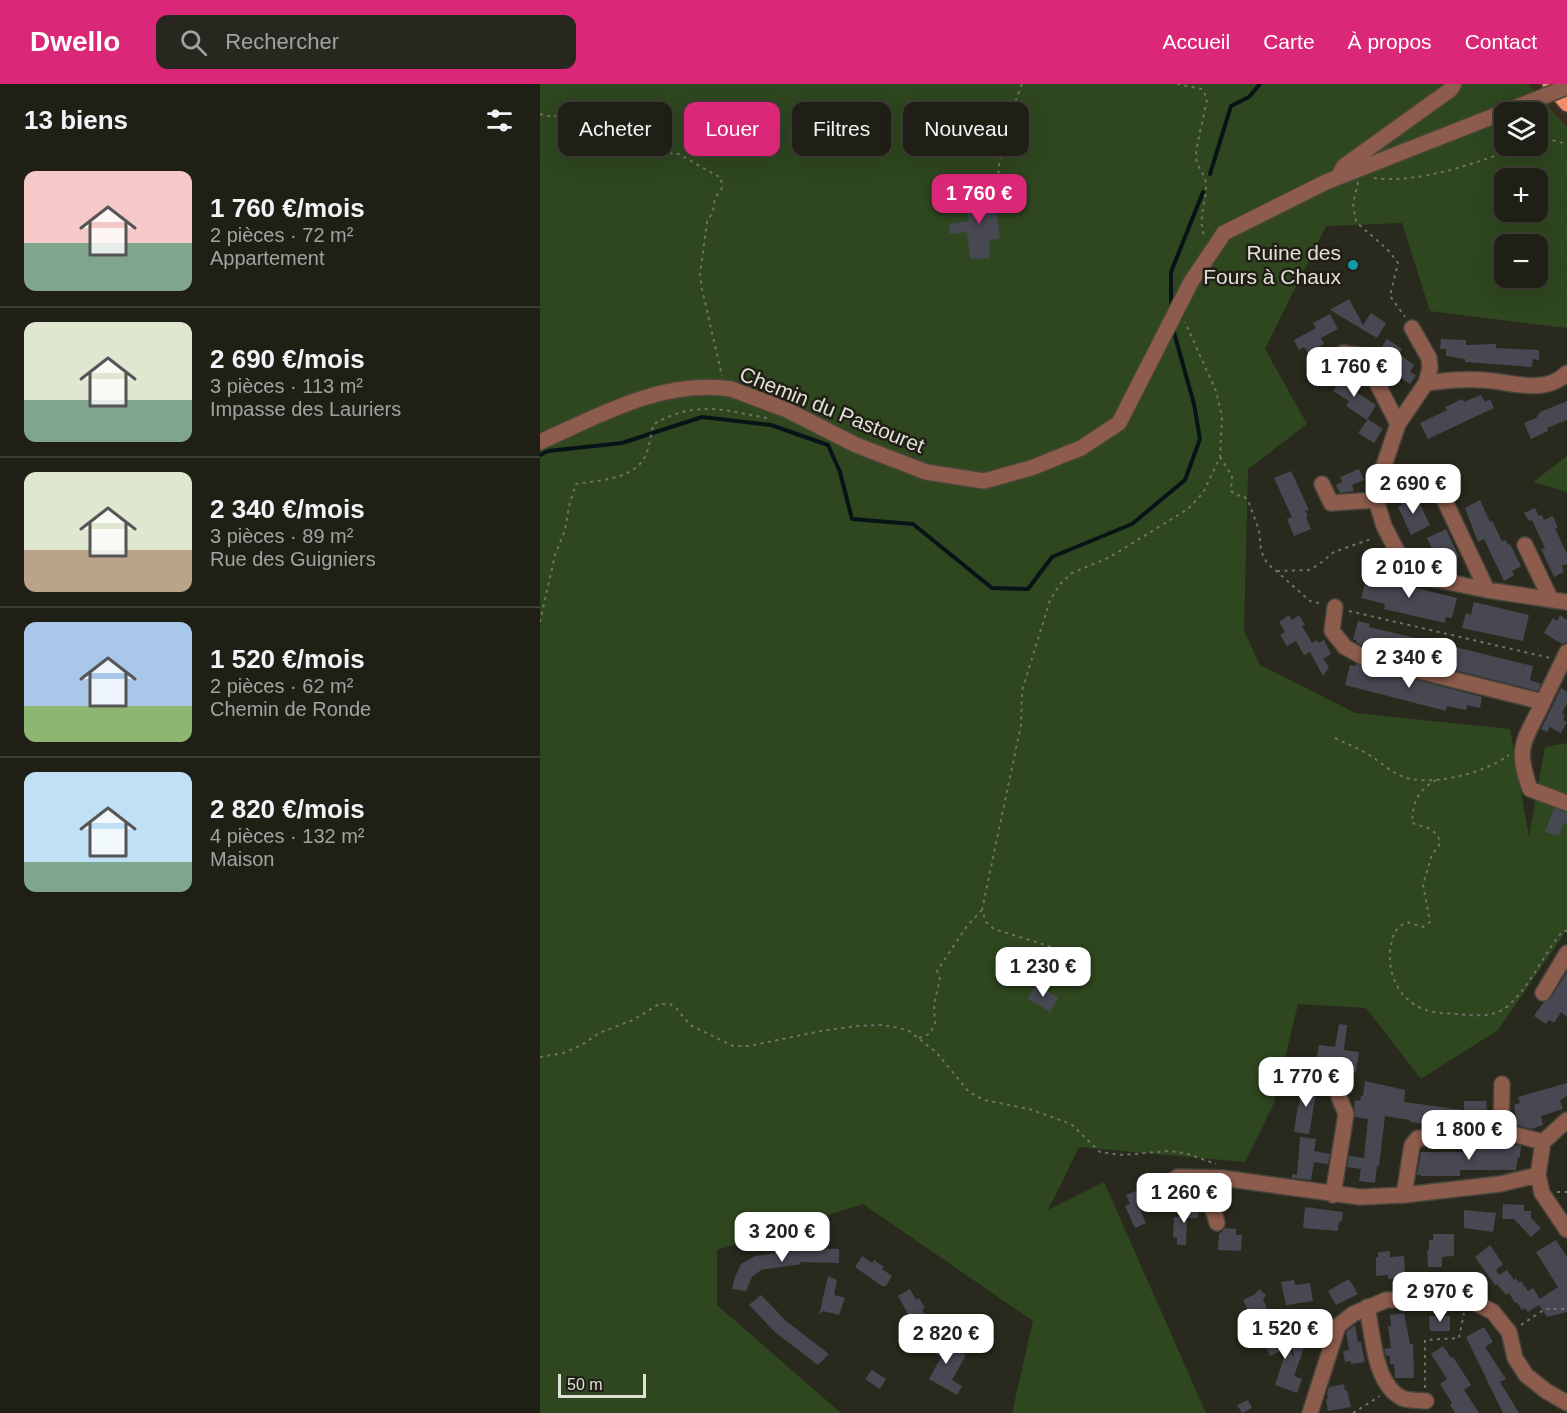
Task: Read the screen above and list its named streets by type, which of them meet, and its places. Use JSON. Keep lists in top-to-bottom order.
{
  "streets": {
    "street": ["Chemin du Pastouret"]
  },
  "places": ["Ruine des Fours à Chaux"],
  "scale_bar": "50 m",
  "page": {
    "header": "Dwello",
    "search": "Rechercher",
    "nav": [
      "Accueil",
      "Carte",
      "À propos",
      "Contact"
    ],
    "heading": "13 biens",
    "map_buttons": ["+", "−"],
    "chip": [
      "Acheter",
      "Louer",
      "Filtres",
      "Nouveau"
    ],
    "list": [
      {
        "name": "1 760 €/mois",
        "note": "2 pièces · 72 m² · Appartement"
      },
      {
        "name": "2 690 €/mois",
        "note": "3 pièces · 113 m² · Impasse des Lauriers"
      },
      {
        "name": "2 340 €/mois",
        "note": "3 pièces · 89 m² · Rue des Guigniers"
      },
      {
        "name": "1 520 €/mois",
        "note": "2 pièces · 62 m² · Chemin de Ronde"
      },
      {
        "name": "2 820 €/mois",
        "note": "4 pièces · 132 m² · Maison"
      }
    ],
    "price": [
      "1 760 €",
      "1 760 €",
      "2 690 €",
      "2 010 €",
      "2 340 €",
      "1 230 €",
      "1 770 €",
      "1 800 €",
      "1 260 €",
      "3 200 €",
      "2 970 €",
      "1 520 €",
      "2 820 €"
    ],
    "scale": "50 m"
  }
}
